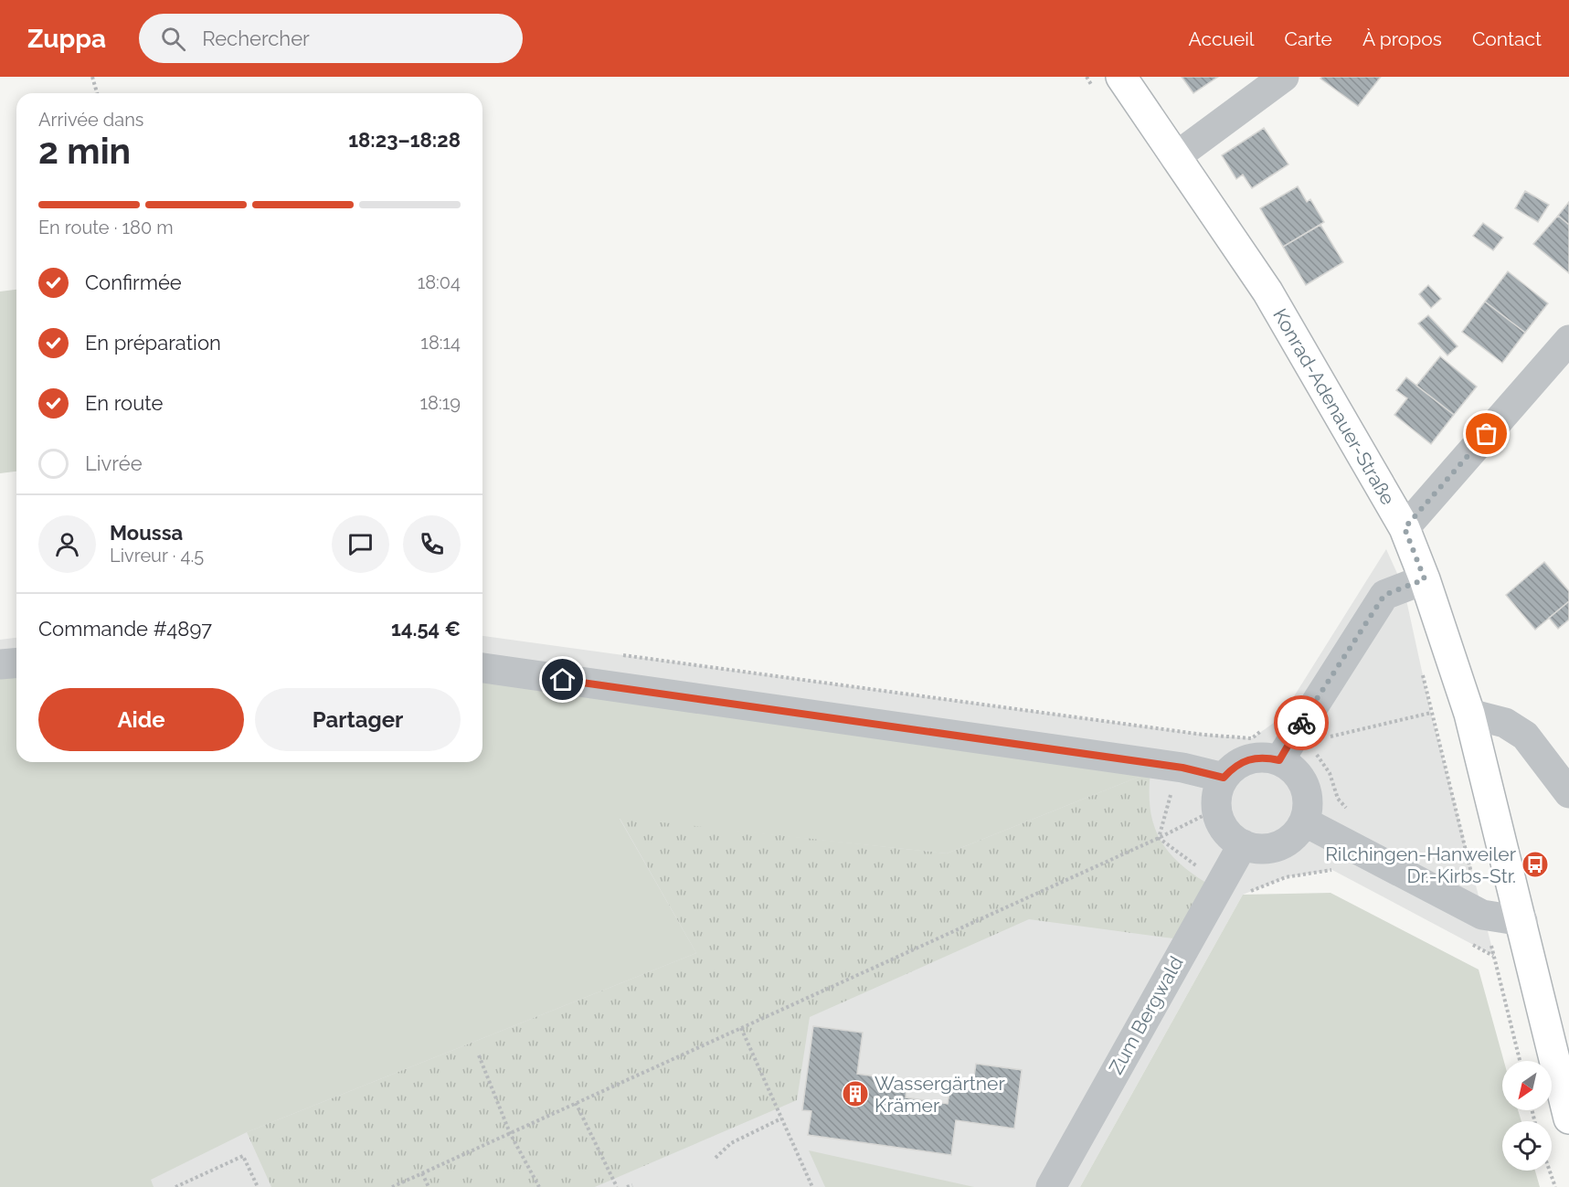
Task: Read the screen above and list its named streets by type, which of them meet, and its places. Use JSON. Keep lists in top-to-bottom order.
{
  "streets": {
    "main road": ["Konrad-Adenauer-Straße"],
    "street": ["Zum Bergwald"]
  },
  "places": {
    "bus stop": ["Rilchingen-Hanweiler Dr.-Kirbs-Str."],
    "building": ["Wassergärtner Krämer"]
  },
  "north": "bottom left",
  "page": {
    "header": "Zuppa",
    "search": "Rechercher",
    "nav": [
      "Accueil",
      "Carte",
      "À propos",
      "Contact"
    ],
    "heading": ["2 min", "Arrivée dans", "18:23–18:28"],
    "panel": [
      "Moussa",
      "Livreur · 4.5",
      "Commande #4897",
      "14.54 €"
    ],
    "bar": "En route · 180 m",
    "list": [
      ["Confirmée", "18:04"],
      ["En préparation", "18:14"],
      ["En route", "18:19"],
      "Livrée"
    ],
    "buttons": ["Aide", "Partager"]
  }
}
